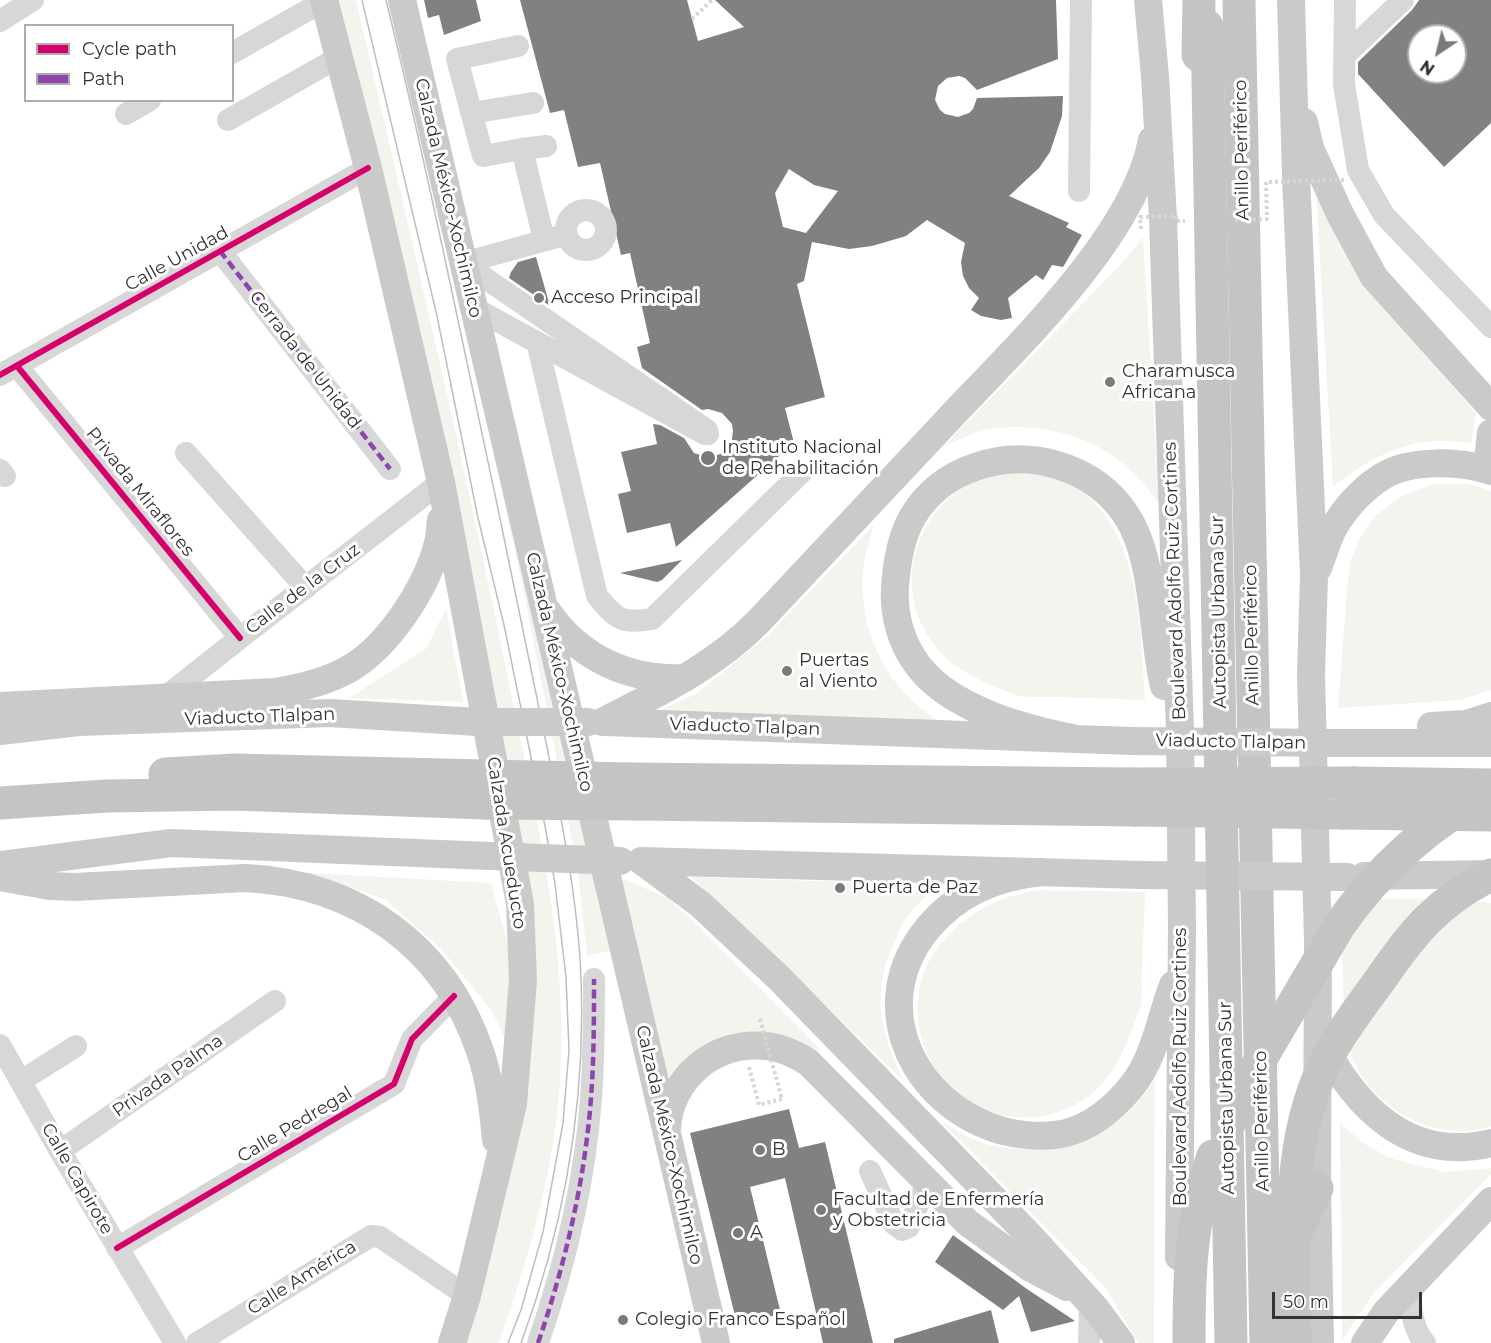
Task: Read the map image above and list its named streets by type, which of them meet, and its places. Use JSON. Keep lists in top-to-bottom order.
{
  "streets": {
    "highway": ["Anillo Periférico", "Autopista Urbana Sur"],
    "main road": [
      "Calzada México-Xochimilco",
      "Boulevard Adolfo Ruiz Cortines",
      "Viaducto Tlalpan",
      "Calzada Acueducto"
    ],
    "street": [
      "Calle Unidad",
      "Cerrada de Unidad",
      "Privada Miraflores",
      "Calle de la Cruz",
      "Privada Palma",
      "Calle Pedregal",
      "Calle Capirote",
      "Calle América"
    ]
  },
  "crossings": [
    ["Anillo Periférico", "Autopista Urbana Sur"],
    ["Calle Unidad", "Cerrada de Unidad"],
    ["Calle Unidad", "Privada Miraflores"],
    ["Privada Miraflores", "Calle de la Cruz"],
    ["Calle de la Cruz", "Calzada Acueducto"],
    ["Calzada Acueducto", "Calle América"],
    ["Privada Palma", "Calle Capirote"],
    ["Calle Pedregal", "Calle Capirote"]
  ],
  "places": [
    "Acceso Principal",
    "Charamusca Africana",
    "Instituto Nacional de Rehabilitación",
    "Puertas al Viento",
    "Puerta de Paz",
    "B",
    "Facultad de Enfermería y Obstetricia",
    "A",
    "Colegio Franco Español"
  ],
  "legend": ["Cycle path", "Path"],
  "scale_bar": "50 m",
  "north": "bottom left"
}
